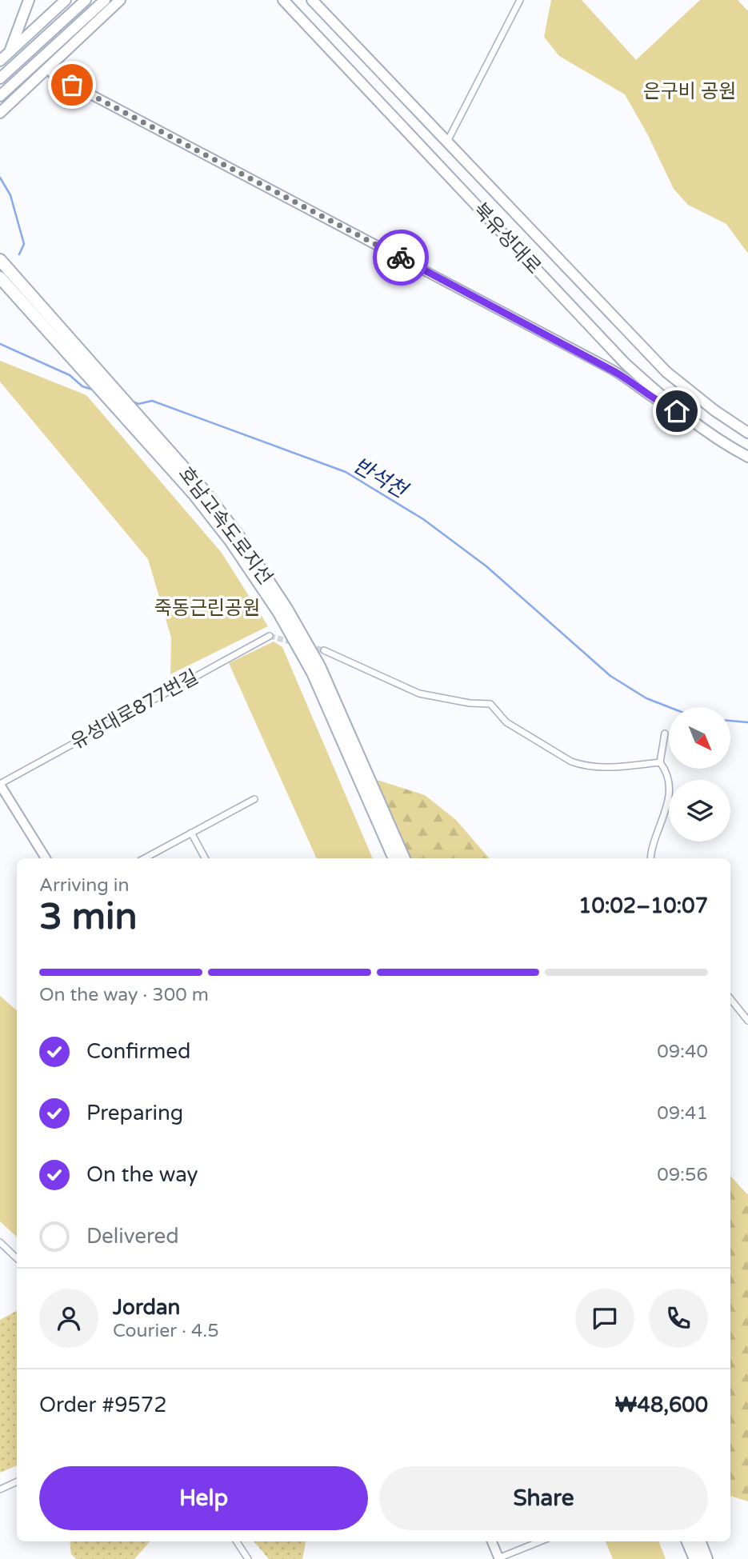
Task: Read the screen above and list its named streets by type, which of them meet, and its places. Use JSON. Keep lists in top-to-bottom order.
{
  "streets": {
    "highway": ["호남고속도로지선"],
    "main road": ["북유성대로"],
    "street": ["유성대로877번길"]
  },
  "water": ["반석천"],
  "parks": ["은구비 공원", "죽동근린공원"],
  "north": "bottom right",
  "page": {
    "heading": ["3 min", "Arriving in", "10:02–10:07"],
    "panel": [
      "Jordan",
      "Courier · 4.5",
      "Order #9572",
      "₩48,600"
    ],
    "bar": "On the way · 300 m",
    "list": [
      ["Confirmed", "09:40"],
      ["Preparing", "09:41"],
      ["On the way", "09:56"],
      "Delivered"
    ],
    "buttons": ["Help", "Share"]
  }
}
